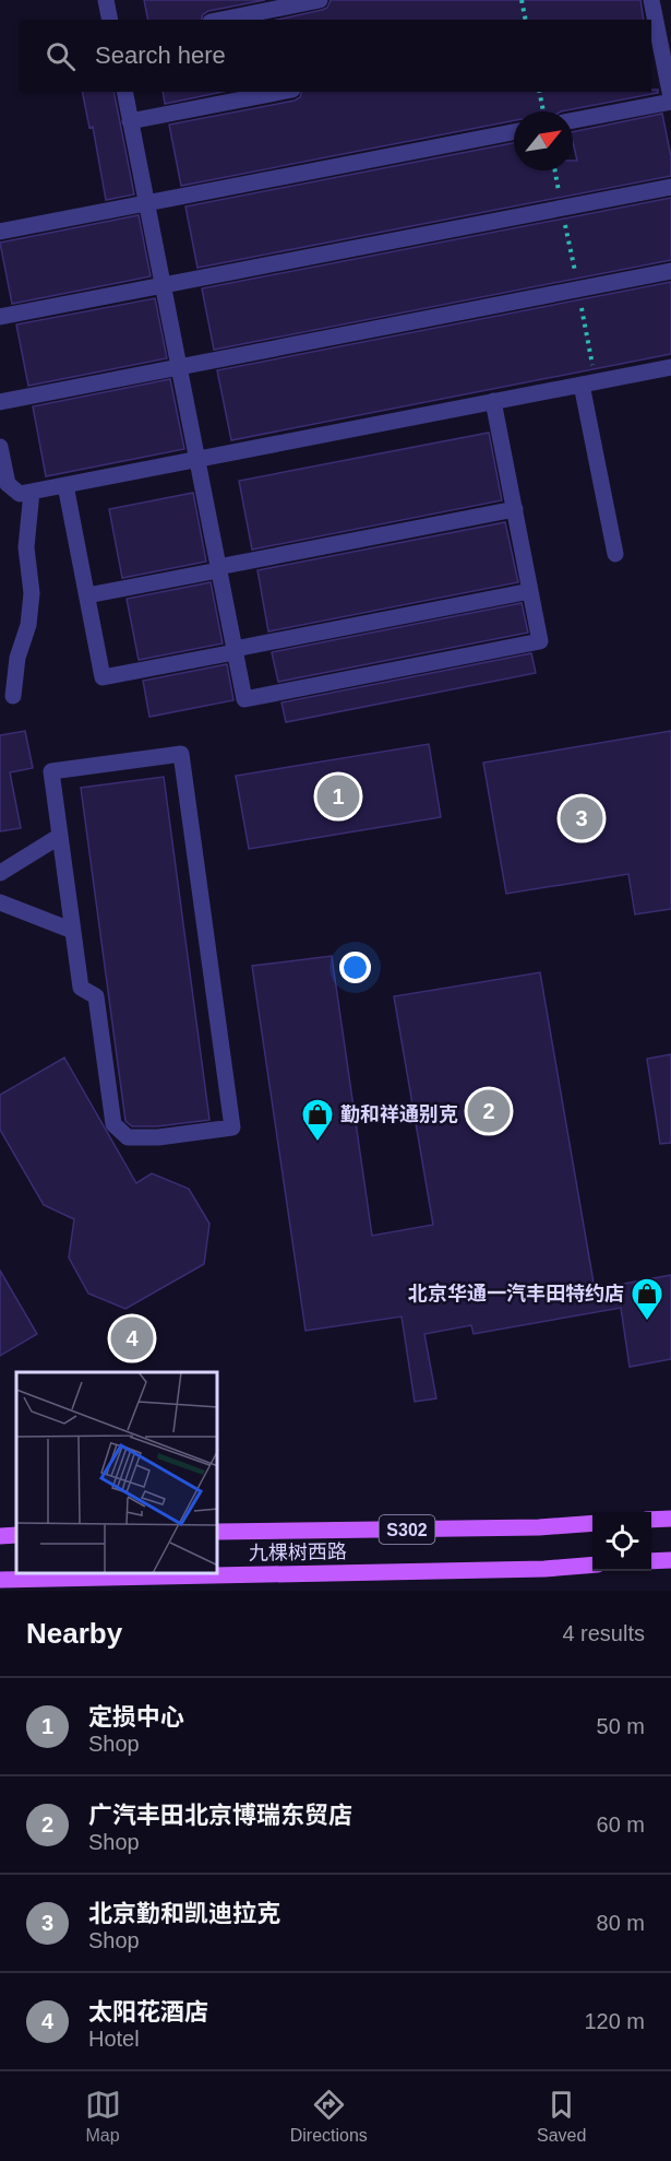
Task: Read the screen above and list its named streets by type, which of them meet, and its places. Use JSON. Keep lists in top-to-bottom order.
{
  "streets": {
    "main road": ["S302", "九棵树西路"]
  },
  "places": {
    "shop": ["勤和祥通别克", "北京华通一汽丰田特约店"]
  },
  "north": "top right",
  "page": {
    "search": "Search here",
    "pins": [
      "1",
      "3",
      "2",
      "4"
    ],
    "heading": ["Nearby", "4 results"],
    "list": [
      {
        "mark": "1",
        "name": "定损中心",
        "note": "Shop",
        "value": "50 m"
      },
      {
        "mark": "2",
        "name": "广汽丰田北京博瑞东贸店",
        "note": "Shop",
        "value": "60 m"
      },
      {
        "mark": "3",
        "name": "北京勤和凯迪拉克",
        "note": "Shop",
        "value": "80 m"
      },
      {
        "mark": "4",
        "name": "太阳花酒店",
        "note": "Hotel",
        "value": "120 m"
      }
    ],
    "nav": ["Map", "Directions", "Saved"]
  }
}
